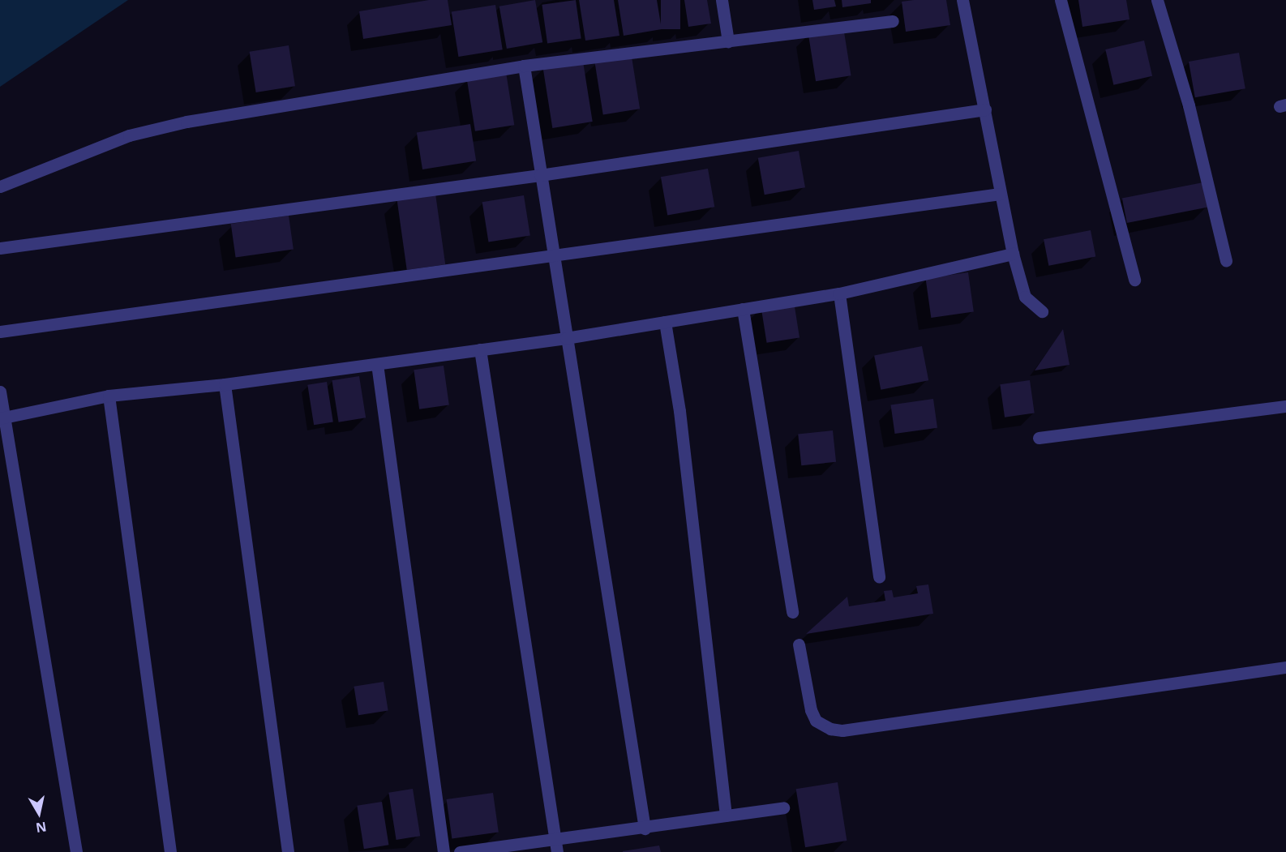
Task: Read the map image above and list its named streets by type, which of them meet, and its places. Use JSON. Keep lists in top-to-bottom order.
{
  "north": "bottom"
}
